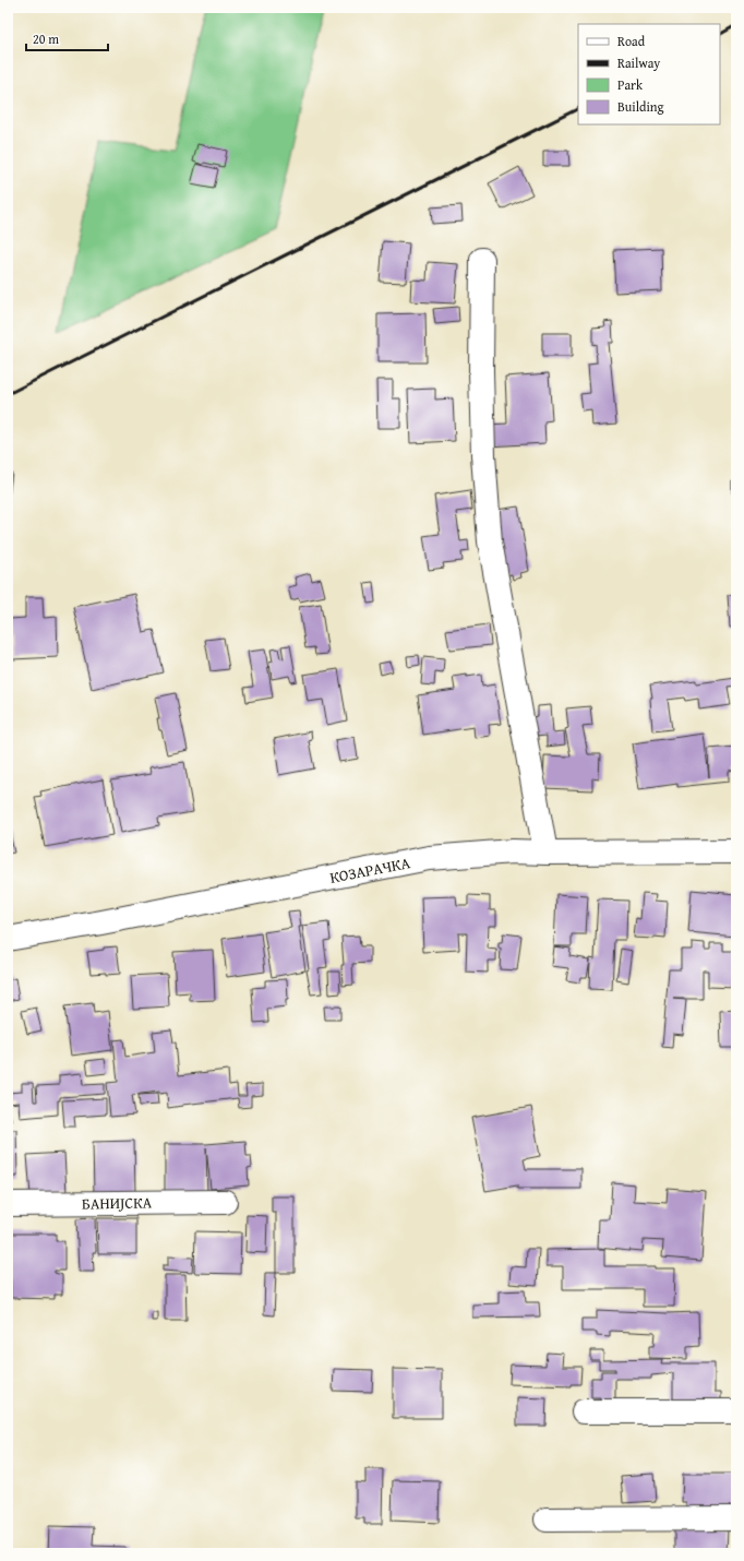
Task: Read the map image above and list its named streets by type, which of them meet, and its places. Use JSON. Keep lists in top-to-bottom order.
{
  "streets": {
    "street": ["КОЗАРАЧКА", "БАНИЈСКА"]
  },
  "legend": [
    "Road",
    "Railway",
    "Park",
    "Building"
  ],
  "scale_bar": "20 m"
}
